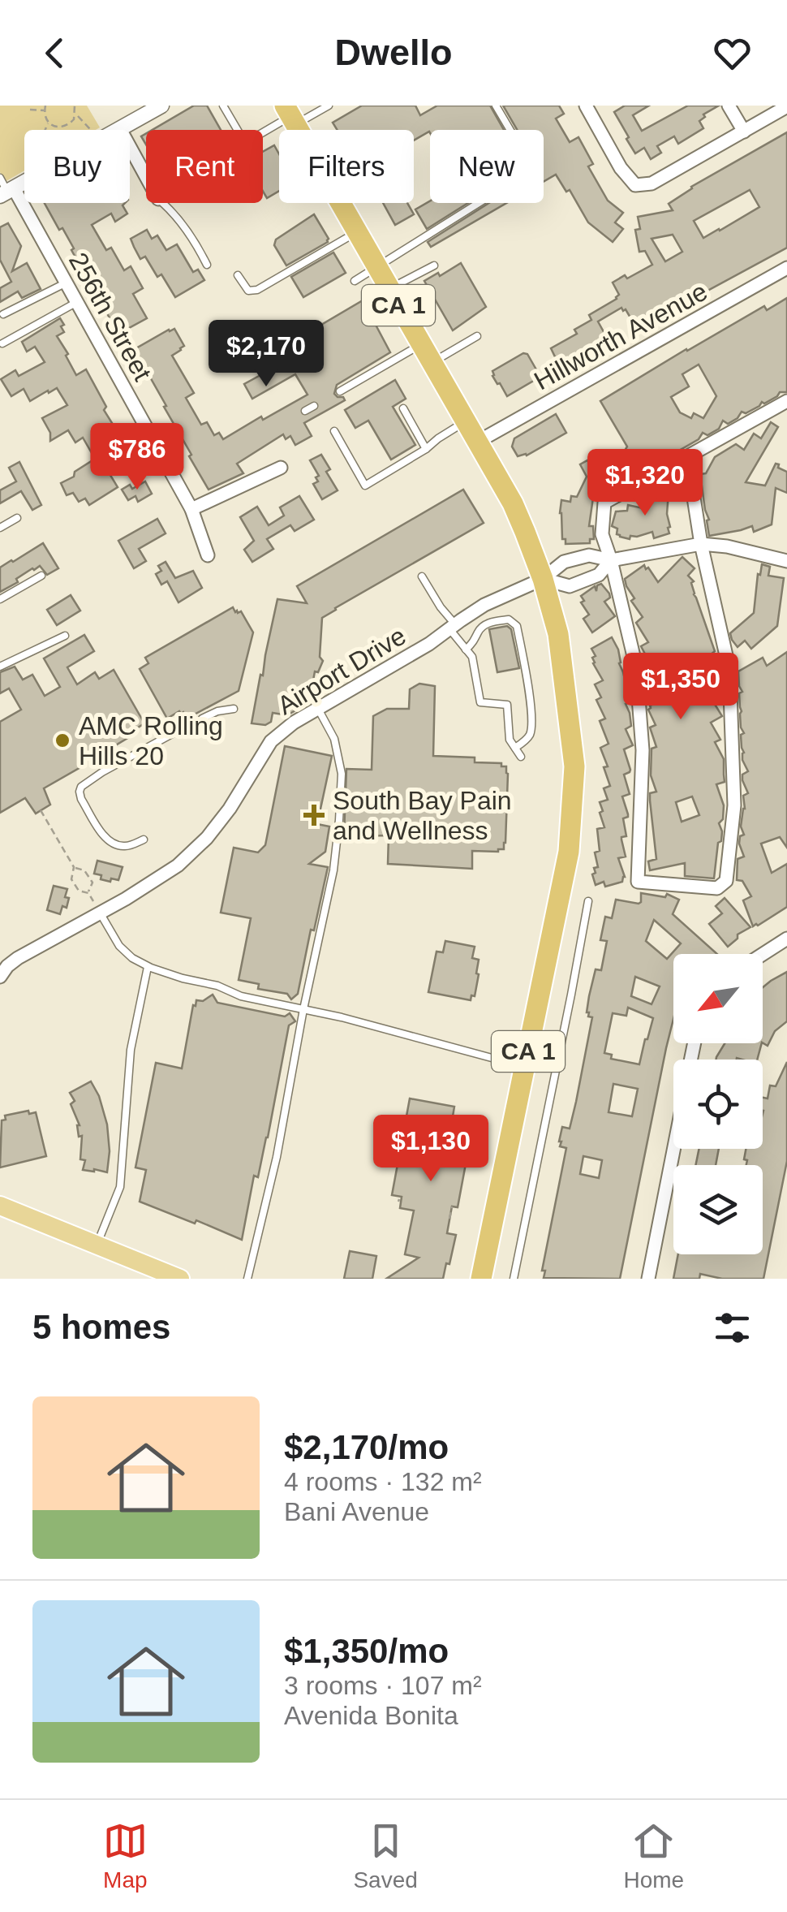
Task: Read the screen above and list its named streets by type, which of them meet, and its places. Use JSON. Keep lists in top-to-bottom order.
{
  "streets": {
    "highway": ["CA 1"],
    "street": ["256th Street", "Hillworth Avenue", "Airport Drive"]
  },
  "crossings": [
    ["CA 1", "Hillworth Avenue"],
    ["CA 1", "Airport Drive"]
  ],
  "places": {
    "other": ["AMC Rolling Hills 20"],
    "health": ["South Bay Pain and Wellness"]
  },
  "north": "bottom left",
  "page": {
    "header": "Dwello",
    "chip": [
      "Buy",
      "Rent",
      "Filters",
      "New"
    ],
    "price": [
      "$2,170",
      "$786",
      "$1,320",
      "$1,350",
      "$1,130"
    ],
    "heading": "5 homes",
    "list": [
      {
        "name": "$2,170/mo",
        "note": "4 rooms · 132 m² · Bani Avenue"
      },
      {
        "name": "$1,350/mo",
        "note": "3 rooms · 107 m² · Avenida Bonita"
      }
    ],
    "tabs": ["Map", "Saved", "Home"]
  }
}
